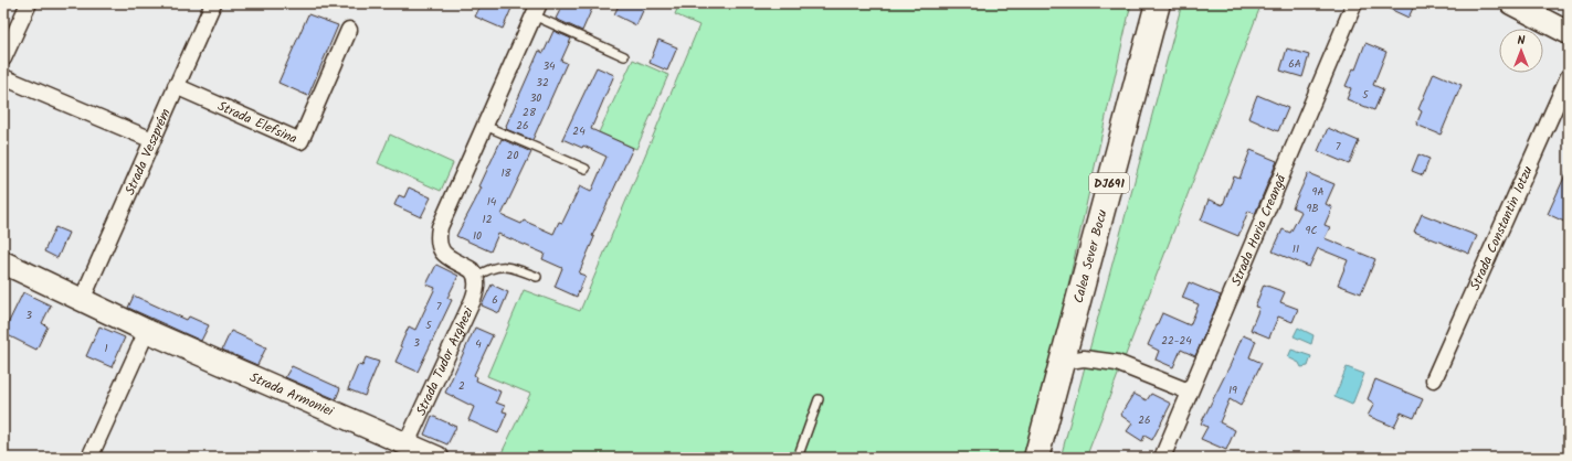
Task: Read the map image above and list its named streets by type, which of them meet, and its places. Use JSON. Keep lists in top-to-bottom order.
{
  "streets": {
    "main road": ["DJ691", "Calea Sever Bocu"],
    "street": [
      "Strada Elefsina",
      "Strada Veszprém",
      "Strada Constantin Iotzu",
      "Strada Horia Creangă",
      "Strada Tudor Arghezi",
      "Strada Armoniei"
    ]
  },
  "crossings": [
    ["Strada Elefsina", "Strada Veszprém"],
    ["Strada Veszprém", "Strada Armoniei"],
    ["Strada Tudor Arghezi", "Strada Armoniei"]
  ],
  "house_numbers": [
    "6A",
    "34",
    "32",
    "5",
    "30",
    "28",
    "26",
    "24",
    "7",
    "20",
    "18",
    "9A",
    "14",
    "9B",
    "12",
    "9C",
    "10",
    "11",
    "6",
    "7",
    "3",
    "5",
    "22-24",
    "3",
    "4",
    "1",
    "2",
    "19",
    "26"
  ],
  "north": "top"
}
